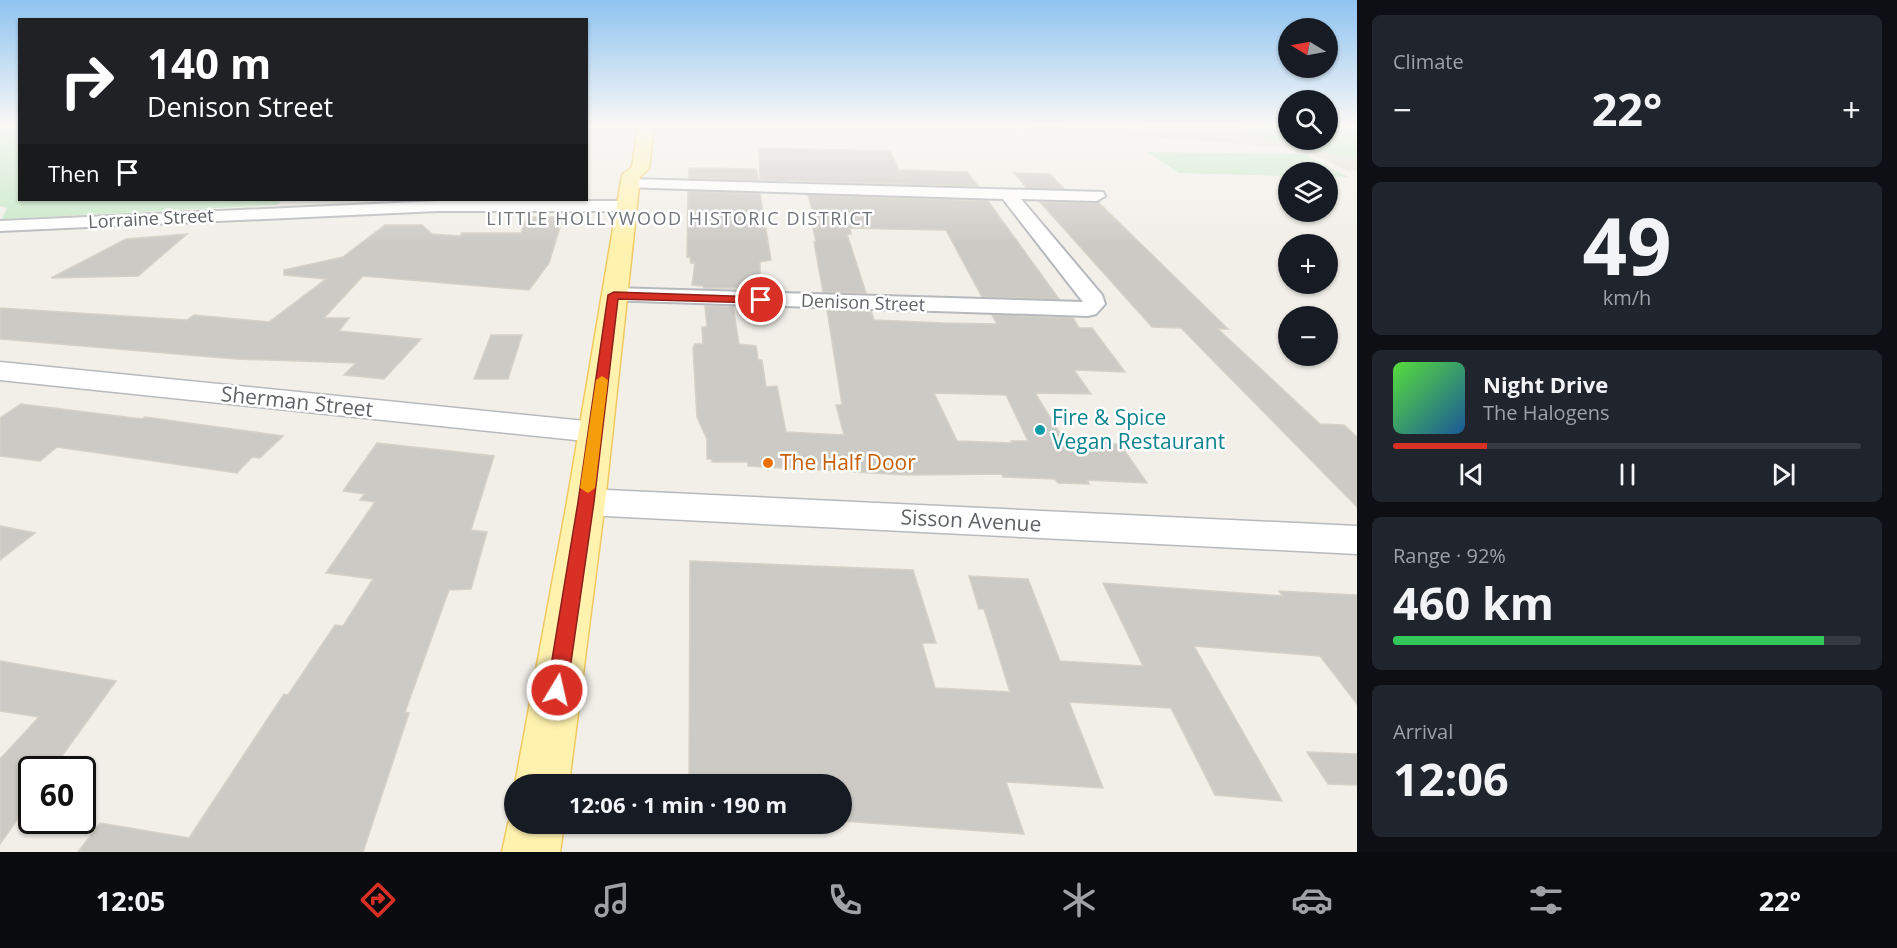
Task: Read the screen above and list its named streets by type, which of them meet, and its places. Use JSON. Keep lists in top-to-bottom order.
{
  "streets": {
    "street": [
      "Lorraine Street",
      "Denison Street",
      "Sherman Street",
      "Sisson Avenue"
    ]
  },
  "districts": ["LITTLE HOLLYWOOD HISTORIC DISTRICT"],
  "places": ["Fire & Spice Vegan Restaurant", "The Half Door"],
  "north": "left",
  "page": {
    "tile": [
      "Climate",
      ["49", "km/h"],
      ["Range · 92%", "460 km"],
      ["Arrival", "12:06"]
    ],
    "map_buttons": ["+", "−"],
    "turn": ["140 m", "Denison Street"],
    "heat": ["−", "22°", "+"],
    "then": "Then",
    "song": ["Night Drive", "The Halogens"],
    "limit": "60",
    "trip": "12:06 · 1 min · 190 m",
    "tabs": ["12:05", "22°"]
  }
}
